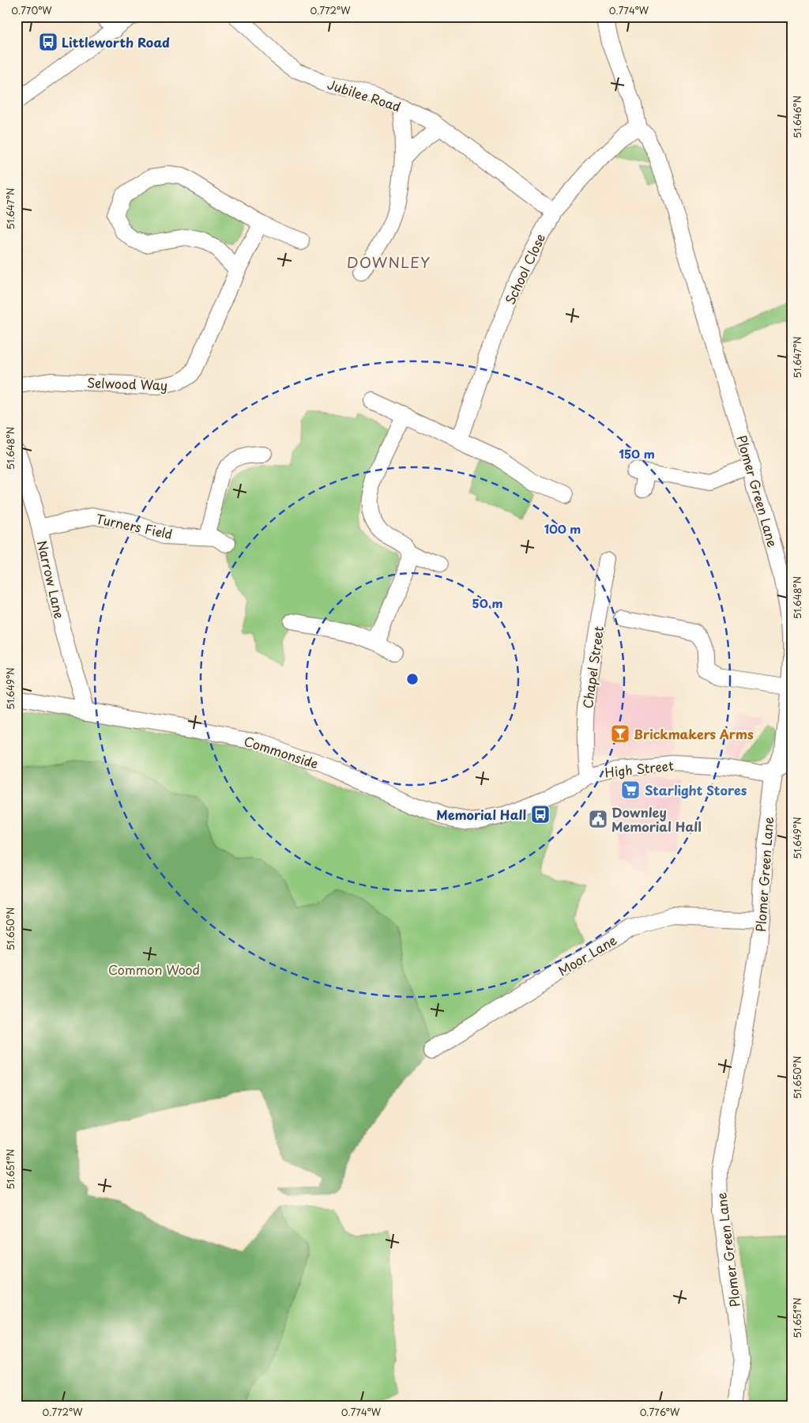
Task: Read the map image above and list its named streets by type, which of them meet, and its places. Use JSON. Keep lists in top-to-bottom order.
{
  "streets": {
    "street": [
      "Jubilee Road",
      "School Close",
      "Selwood Way",
      "Plomer Green Lane",
      "Turners Field",
      "Narrow Lane",
      "Chapel Street",
      "Commonside",
      "High Street",
      "Moor Lane"
    ]
  },
  "crossings": [
    ["Jubilee Road", "School Close"],
    ["School Close", "Plomer Green Lane"],
    ["Plomer Green Lane", "High Street"],
    ["Plomer Green Lane", "Moor Lane"],
    ["Turners Field", "Narrow Lane"],
    ["Narrow Lane", "Commonside"],
    ["Chapel Street", "High Street"],
    ["Commonside", "High Street"]
  ],
  "districts": ["DOWNLEY"],
  "parks": ["Common Wood"],
  "places": {
    "bus stop": ["Littleworth Road", "Memorial Hall"],
    "bar": ["Brickmakers Arms"],
    "supermarket": ["Starlight Stores"],
    "public building": ["Downley Memorial Hall"]
  },
  "coordinates": [
    "0.770°W",
    "0.772°W",
    "0.774°W",
    "51.646°N",
    "51.647°N",
    "51.648°N",
    "51.649°N",
    "51.650°N",
    "51.651°N",
    "0.776°W"
  ],
  "rings": ["150 m", "100 m", "50 m"]
}
